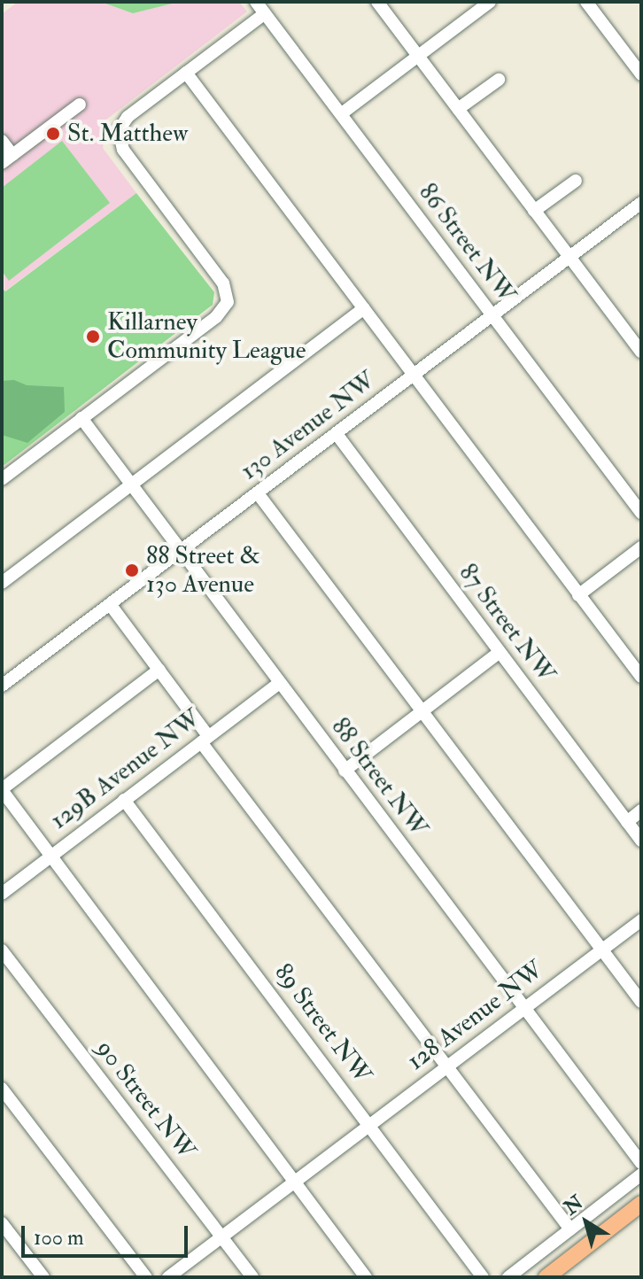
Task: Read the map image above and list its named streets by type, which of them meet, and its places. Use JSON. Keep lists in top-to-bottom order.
{
  "streets": {
    "street": [
      "86 Street NW",
      "130 Avenue NW",
      "87 Street NW",
      "129B Avenue NW",
      "88 Street NW",
      "128 Avenue NW",
      "89 Street NW",
      "90 Street NW"
    ]
  },
  "crossings": [
    ["86 Street NW", "130 Avenue NW"],
    ["130 Avenue NW", "87 Street NW"],
    ["130 Avenue NW", "88 Street NW"],
    ["129B Avenue NW", "88 Street NW"],
    ["129B Avenue NW", "89 Street NW"],
    ["88 Street NW", "128 Avenue NW"],
    ["128 Avenue NW", "89 Street NW"],
    ["128 Avenue NW", "90 Street NW"]
  ],
  "places": ["St. Matthew", "Killarney Community League", "88 Street & 130 Avenue"],
  "scale_bar": "100 m",
  "north": "top left"
}
